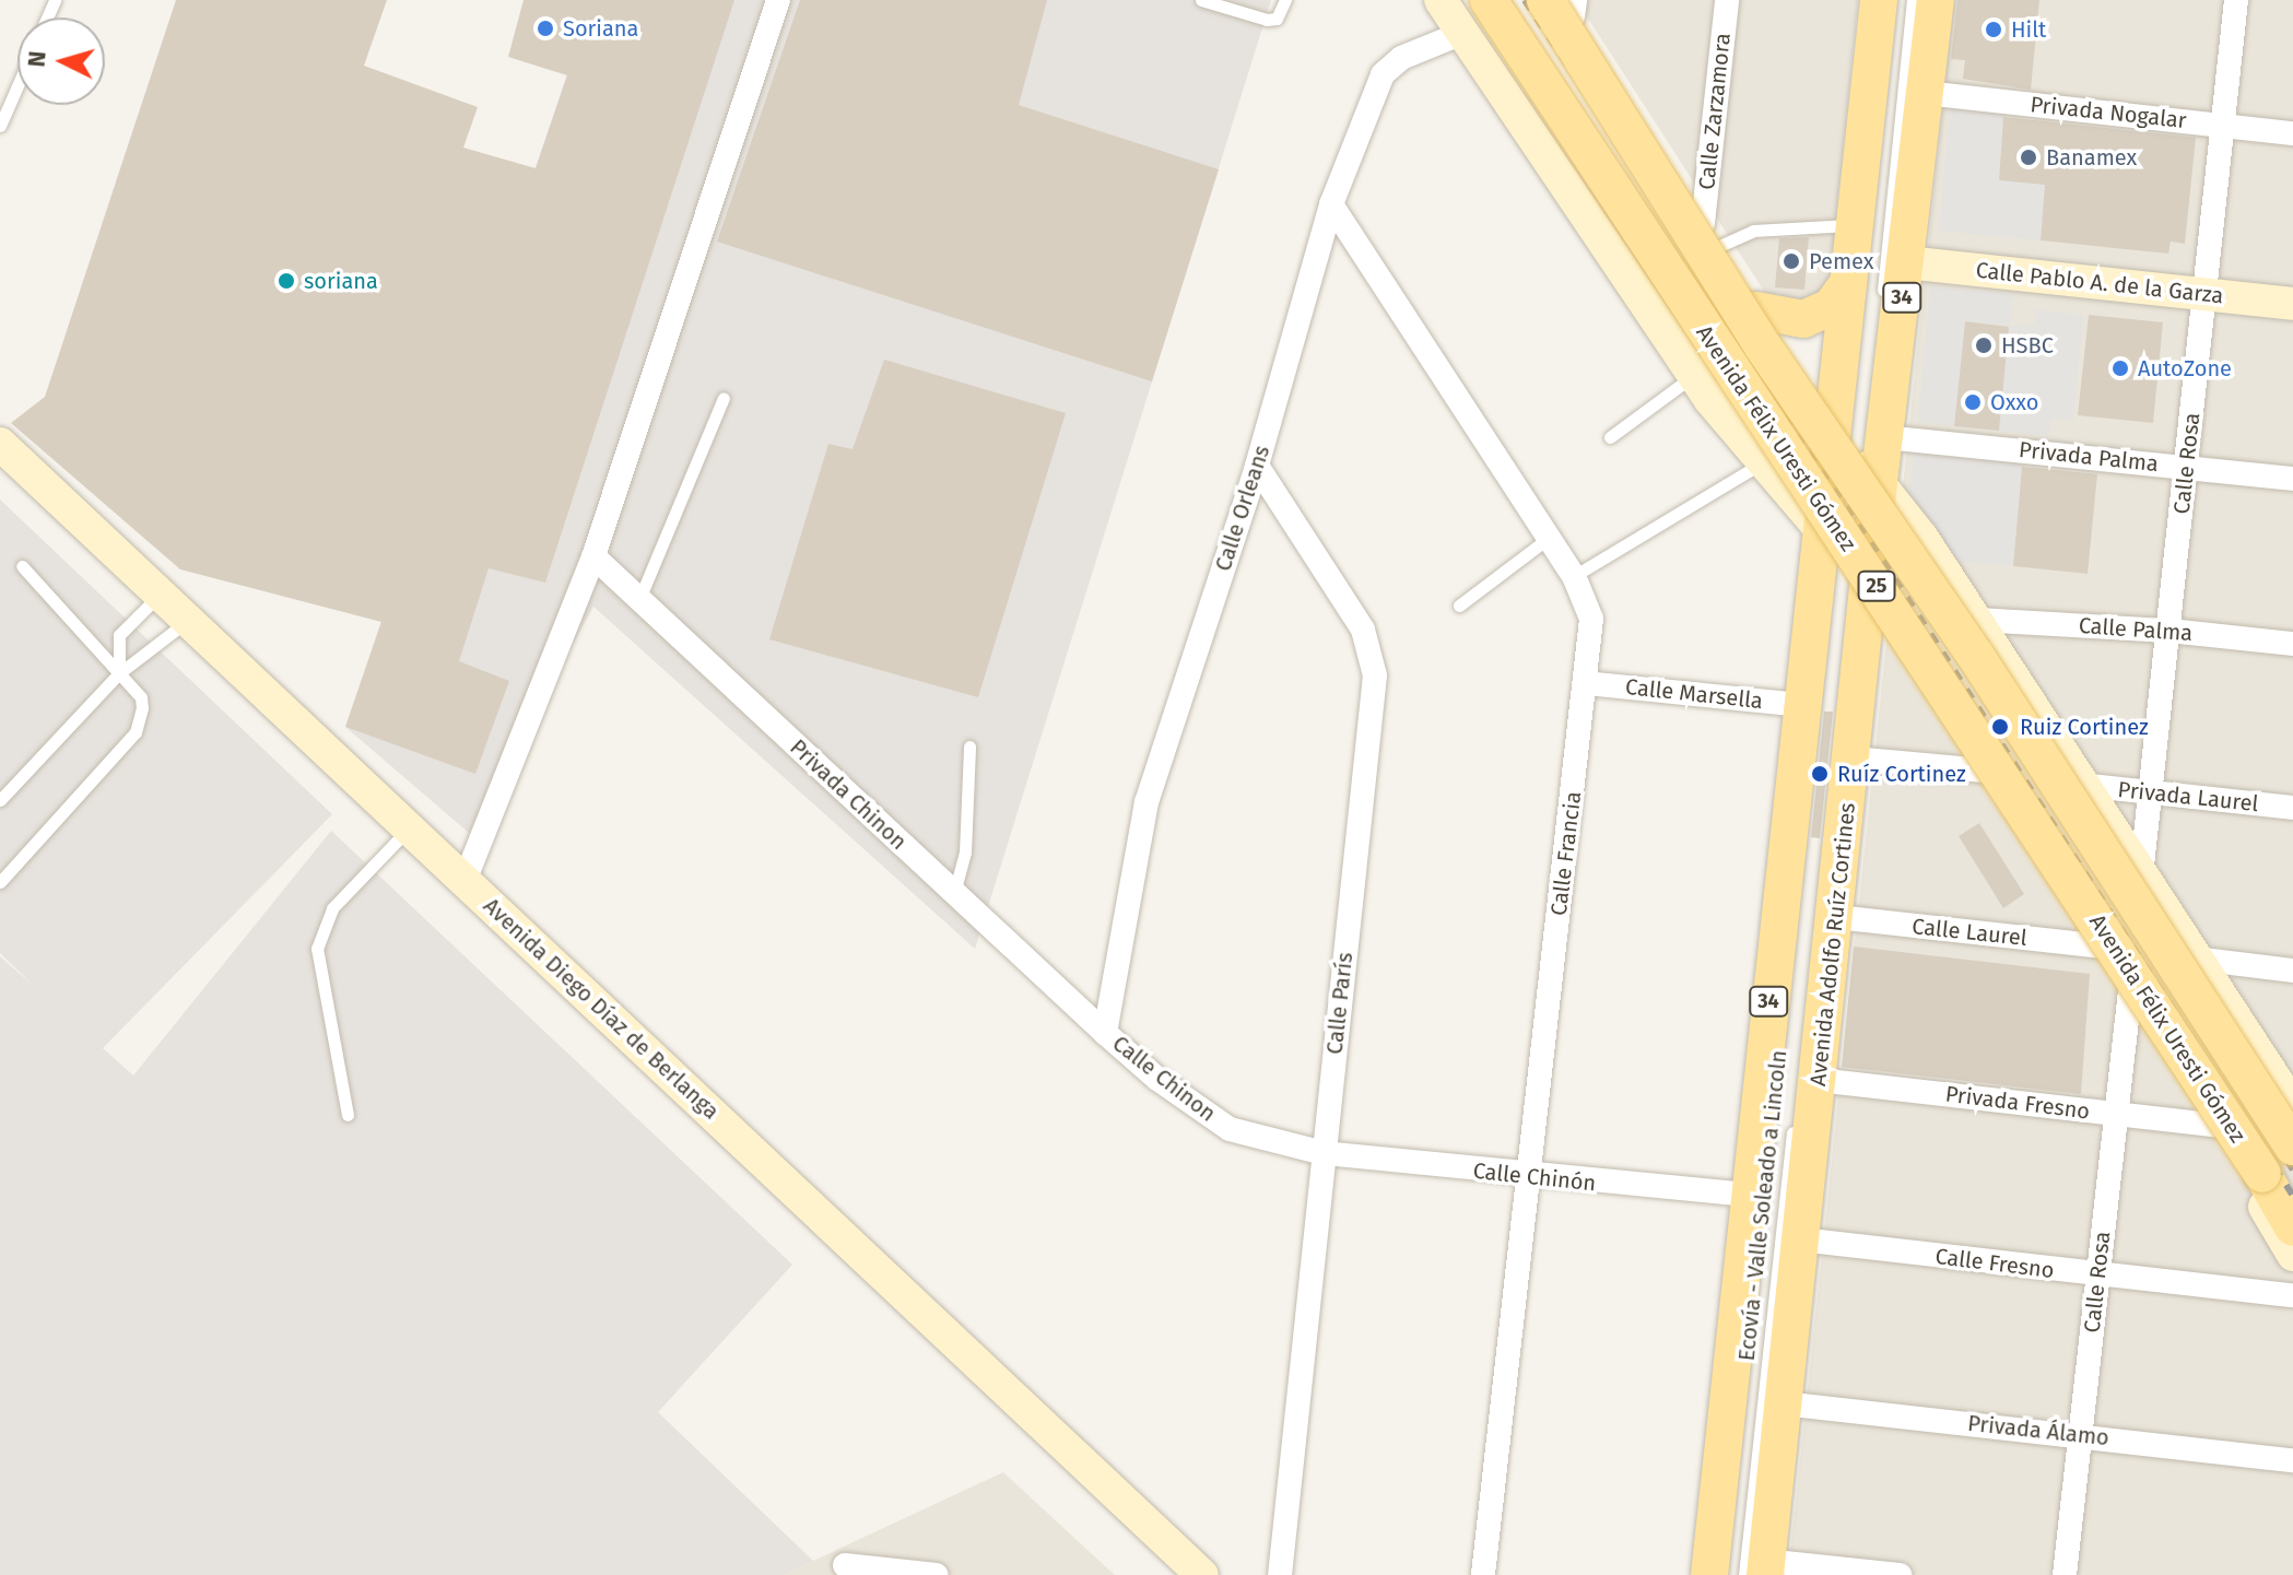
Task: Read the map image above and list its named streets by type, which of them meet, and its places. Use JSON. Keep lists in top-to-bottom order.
{
  "streets": {
    "main road": [
      "34",
      "Avenida Félix Uresti Gómez",
      "25",
      "Avenida Adolfo Ruíz Cortines"
    ],
    "street": [
      "Calle Zarzamora",
      "Privada Nogalar",
      "Calle Pablo A. de la Garza",
      "Privada Palma",
      "Calle Rosa",
      "Calle Orleans",
      "Calle Palma",
      "Calle Marsella",
      "Privada Chinon",
      "Privada Laurel",
      "Calle Francia",
      "Calle Laurel",
      "Calle París",
      "Avenida Diego Díaz de Berlanga",
      "Calle Chinon",
      "Privada Fresno",
      "Calle Chinón",
      "Calle Fresno",
      "Privada Álamo"
    ],
    "lane": ["Ecovía - Valle Soleado a Lincoln"]
  },
  "crossings": [
    ["Privada Nogalar", "Calle Rosa"],
    ["Privada Nogalar", "Avenida Adolfo Ruíz Cortines"],
    ["Calle Pablo A. de la Garza", "Calle Rosa"],
    ["Calle Pablo A. de la Garza", "Avenida Adolfo Ruíz Cortines"],
    ["Privada Palma", "Calle Rosa"],
    ["Privada Palma", "Avenida Adolfo Ruíz Cortines"],
    ["Calle Rosa", "Calle Palma"],
    ["Calle Rosa", "Privada Laurel"],
    ["Calle Rosa", "Privada Fresno"],
    ["Calle Rosa", "Calle Fresno"],
    ["Calle Rosa", "Privada Álamo"],
    ["Calle Orleans", "Privada Chinon"],
    ["Calle Orleans", "Calle Francia"],
    ["Calle Orleans", "Calle París"],
    ["Calle Orleans", "Calle Chinon"],
    ["Calle Marsella", "Calle Francia"],
    ["Calle Marsella", "Avenida Adolfo Ruíz Cortines"],
    ["Privada Chinon", "Calle Chinon"],
    ["Calle Francia", "Calle Chinón"],
    ["Calle Laurel", "Avenida Adolfo Ruíz Cortines"],
    ["Avenida Adolfo Ruíz Cortines", "Privada Fresno"],
    ["Avenida Adolfo Ruíz Cortines", "Calle Chinón"],
    ["Avenida Adolfo Ruíz Cortines", "Calle Fresno"],
    ["Avenida Adolfo Ruíz Cortines", "Privada Álamo"],
    ["Calle París", "Calle Chinon"],
    ["Calle París", "Calle Chinón"],
    ["Calle Chinon", "Calle Chinón"]
  ],
  "places": [
    "Soriana",
    "Hilt",
    "Banamex",
    "Pemex",
    "soriana",
    "HSBC",
    "AutoZone",
    "Oxxo",
    "Ruiz Cortinez",
    "Ruíz Cortinez"
  ],
  "north": "left"
}
